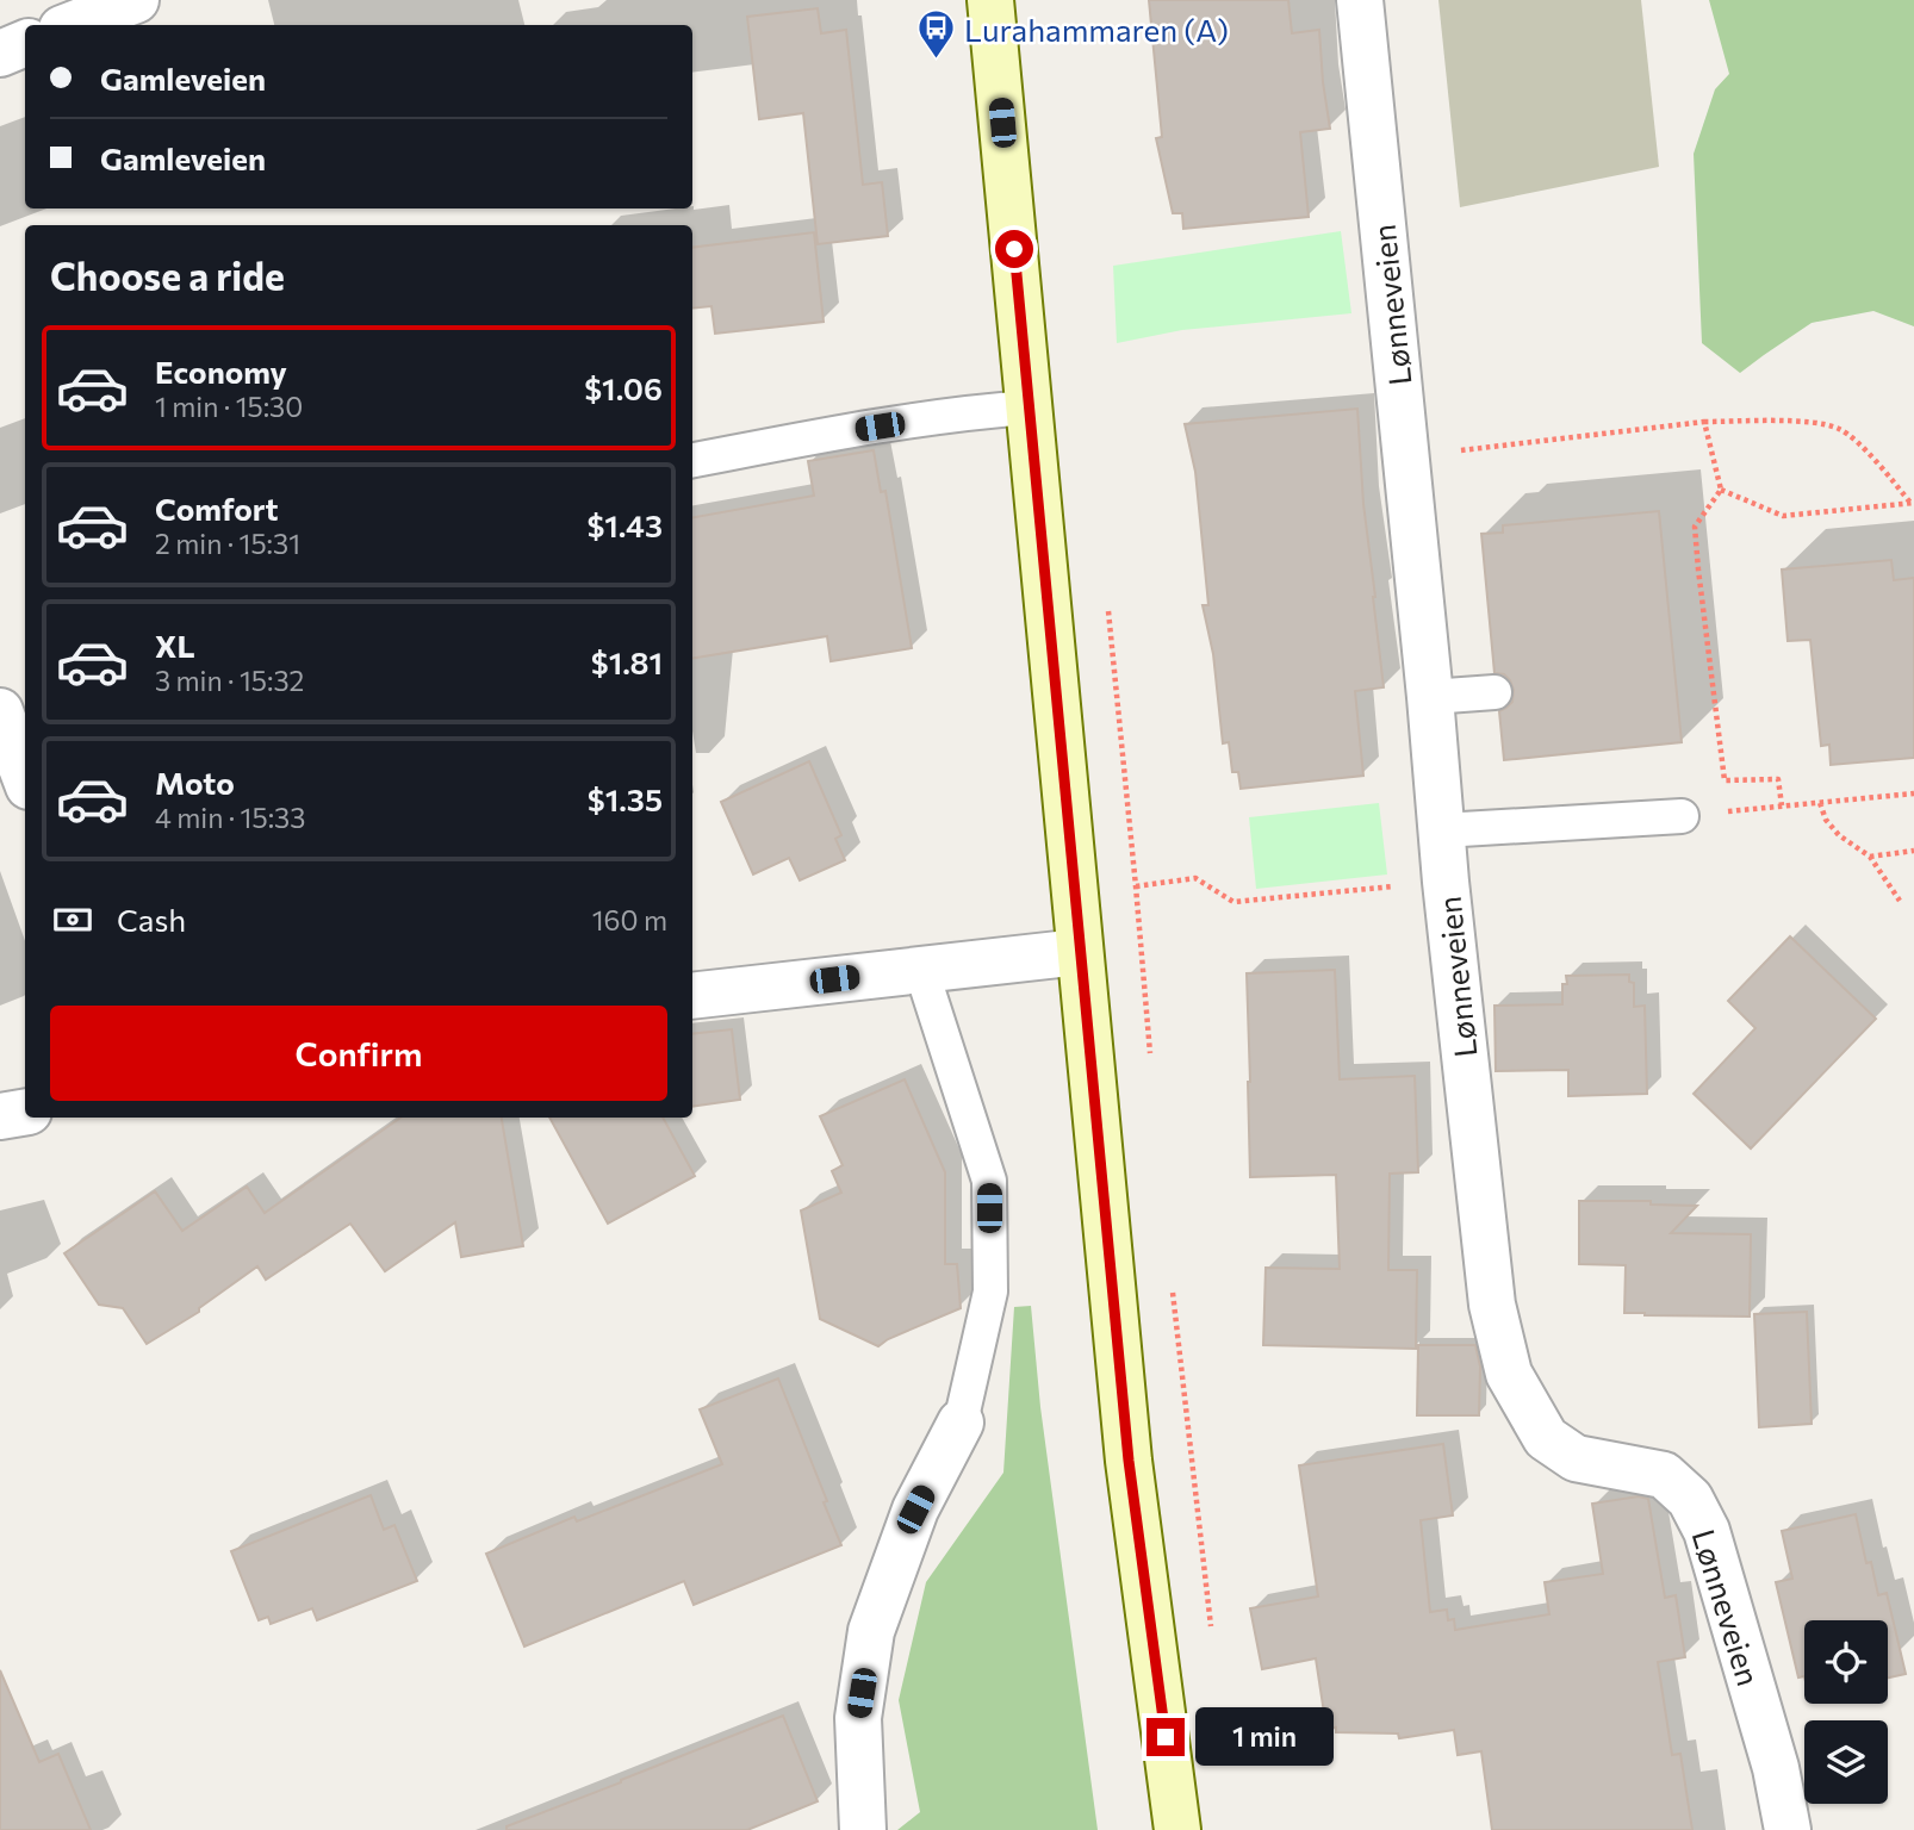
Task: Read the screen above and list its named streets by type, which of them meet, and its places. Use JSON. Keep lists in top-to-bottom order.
{
  "streets": {
    "street": ["Lønneveien"]
  },
  "places": {
    "bus stop": ["Lurahammaren (A)"]
  },
  "page": {
    "banner": ["Gamleveien", "Gamleveien"],
    "heading": "Choose a ride",
    "list": [
      {
        "name": "Economy",
        "note": "1 min · 15:30",
        "value": "$1.06"
      },
      {
        "name": "Comfort",
        "note": "2 min · 15:31",
        "value": "$1.43"
      },
      {
        "name": "XL",
        "note": "3 min · 15:32",
        "value": "$1.81"
      },
      {
        "name": "Moto",
        "note": "4 min · 15:33",
        "value": "$1.35"
      }
    ],
    "pay": ["Cash", "160 m"],
    "buttons": "Confirm",
    "bubble": "1 min"
  }
}
